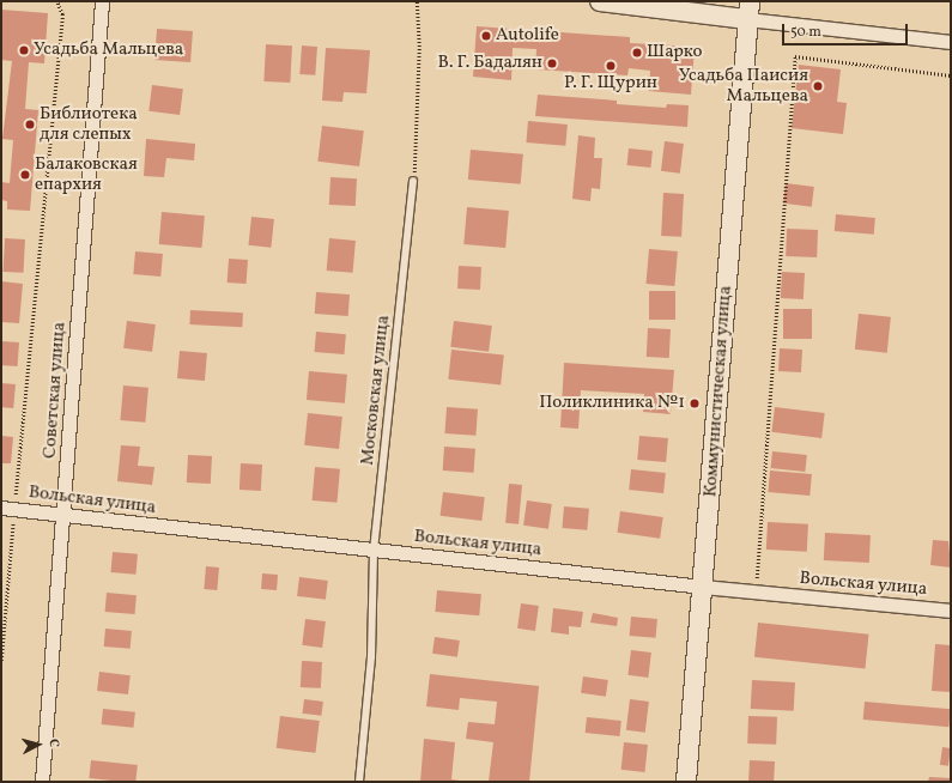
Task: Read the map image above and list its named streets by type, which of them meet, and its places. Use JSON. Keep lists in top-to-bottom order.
{
  "streets": {
    "main road": ["Коммунистическая улица"],
    "street": ["Советская улица", "Вольская улица"],
    "lane": ["Московская улица"]
  },
  "crossings": [
    ["Советская улица", "Вольская улица"],
    ["Московская улица", "Вольская улица"],
    ["Коммунистическая улица", "Вольская улица"]
  ],
  "places": [
    "Autolife",
    "Усадьба Мальцева",
    "Шарко",
    "В. Г. Бадалян",
    "Р. Г. Щурин",
    "Усадьба Паисия Мальцева",
    "Библиотека для слепых",
    "Балаковская епархия",
    "Поликлиника №1"
  ],
  "scale_bar": "50 m",
  "north": "right"
}
